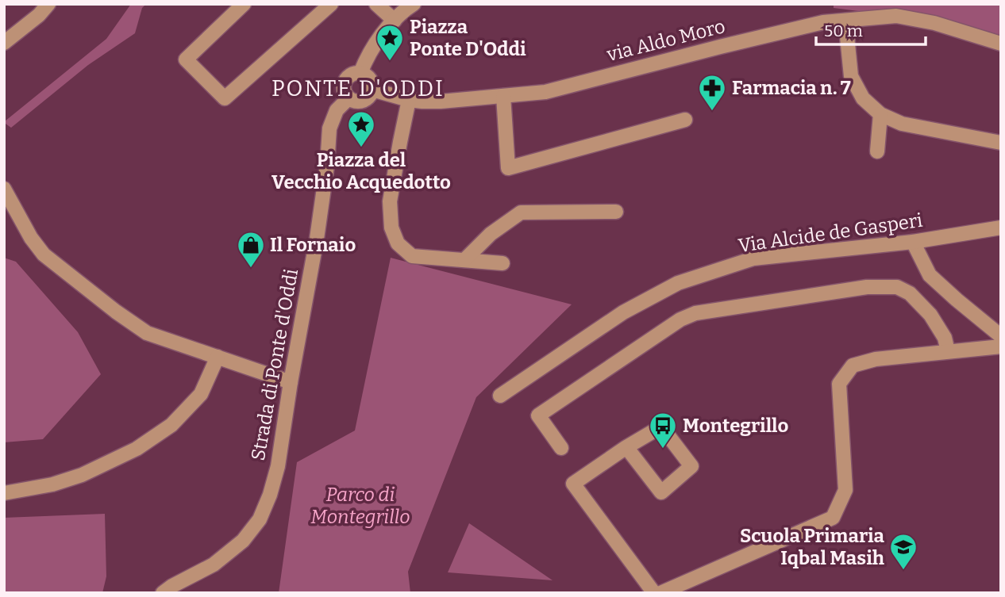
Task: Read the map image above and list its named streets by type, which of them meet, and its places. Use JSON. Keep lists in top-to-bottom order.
{
  "streets": {
    "street": ["via Aldo Moro", "Via Alcide de Gasperi", "Strada di Ponte d'Oddi"]
  },
  "crossings": [
    ["via Aldo Moro", "Strada di Ponte d'Oddi"]
  ],
  "districts": ["PONTE D'ODDI"],
  "parks": ["Parco di Montegrillo"],
  "places": {
    "place": ["Piazza Ponte D'Oddi", "Piazza del Vecchio Acquedotto"],
    "pharmacy": ["Farmacia n. 7"],
    "shop": ["Il Fornaio"],
    "bus stop": ["Montegrillo"],
    "school or university": ["Scuola Primaria Iqbal Masih"]
  },
  "scale_bar": "50 m"
}
